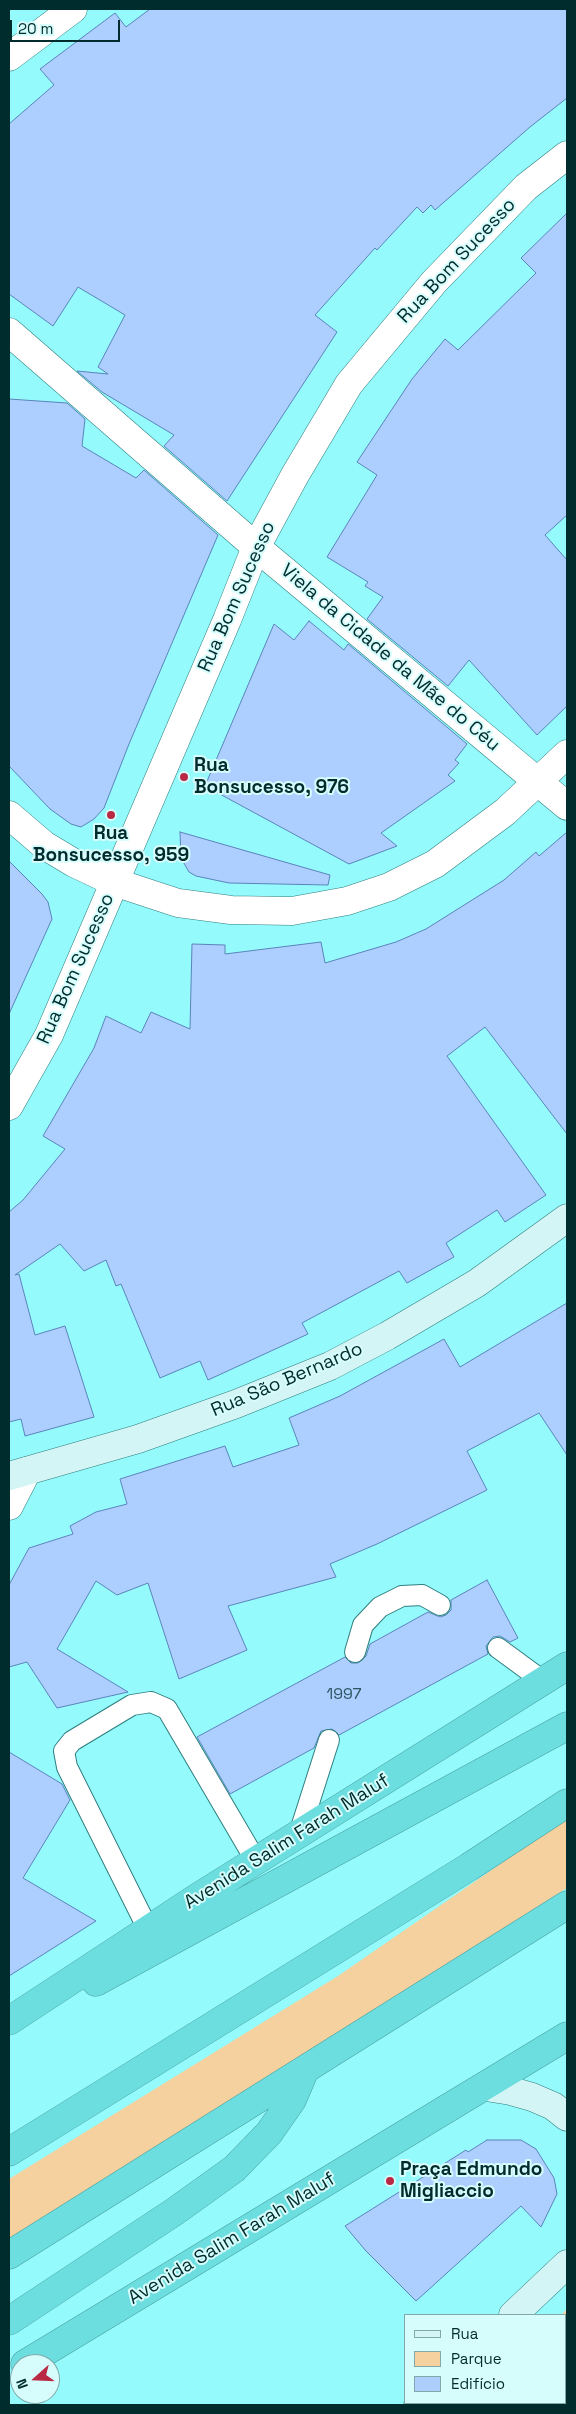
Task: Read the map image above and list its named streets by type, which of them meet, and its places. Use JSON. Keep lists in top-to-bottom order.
{
  "streets": {
    "highway": ["Avenida Salim Farah Maluf"],
    "street": ["Rua Bom Sucesso", "Viela da Cidade da Mãe do Céu", "Rua São Bernardo"]
  },
  "crossings": [
    ["Rua Bom Sucesso", "Viela da Cidade da Mãe do Céu"]
  ],
  "places": ["Rua Bonsucesso, 976", "Rua Bonsucesso, 959", "Praça Edmundo Migliaccio"],
  "house_numbers": ["1997"],
  "legend": ["Rua", "Parque", "Edifício"],
  "scale_bar": "20 m",
  "north": "left"
}
